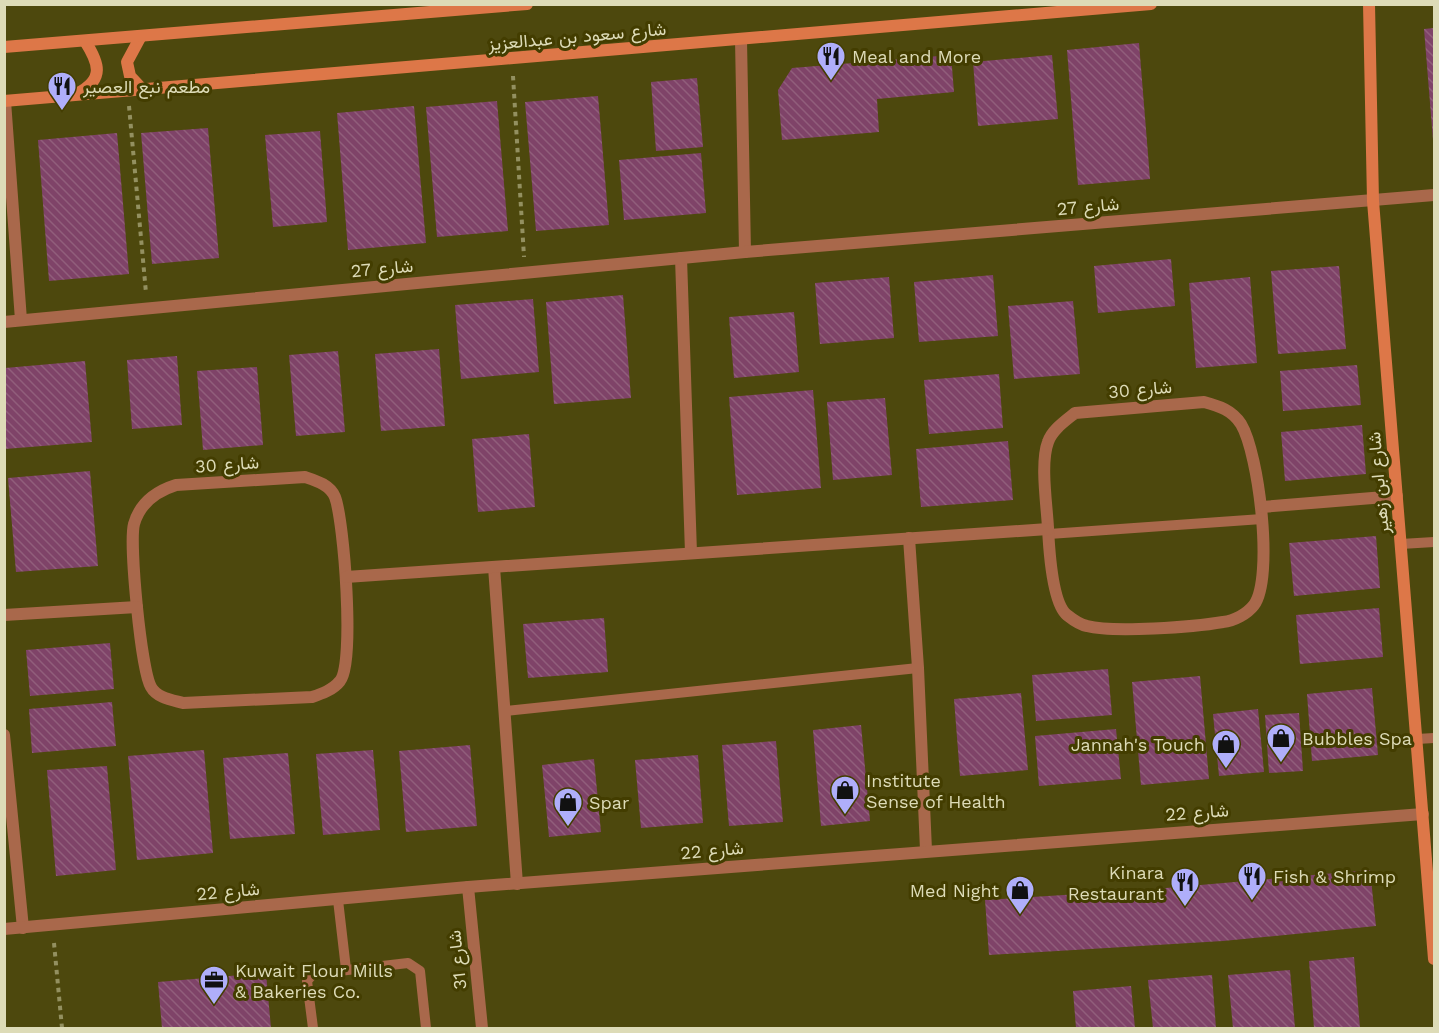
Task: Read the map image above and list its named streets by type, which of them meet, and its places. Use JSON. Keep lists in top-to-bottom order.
{
  "streets": {
    "main road": ["شارع سعود بن عبدالعزيز", "شارع ابن زهير"],
    "street": [
      "شارع 27",
      "شارع 30",
      "شارع 22",
      "شارع 31"
    ]
  },
  "crossings": [
    ["شارع 27", "شارع ابن زهير"],
    ["شارع ابن زهير", "شارع 22"],
    ["شارع 22", "شارع 31"]
  ],
  "places": {
    "restaurant": [
      "Meal and More",
      "مطعم نبع العصير",
      "Fish & Shrimp",
      "Kinara Restaurant"
    ],
    "shop": [
      "Bubbles Spa",
      "Jannah's Touch",
      "Institute Sense of Health",
      "Spar",
      "Med Night"
    ],
    "office": ["Kuwait Flour Mills & Bakeries Co."]
  }
}
